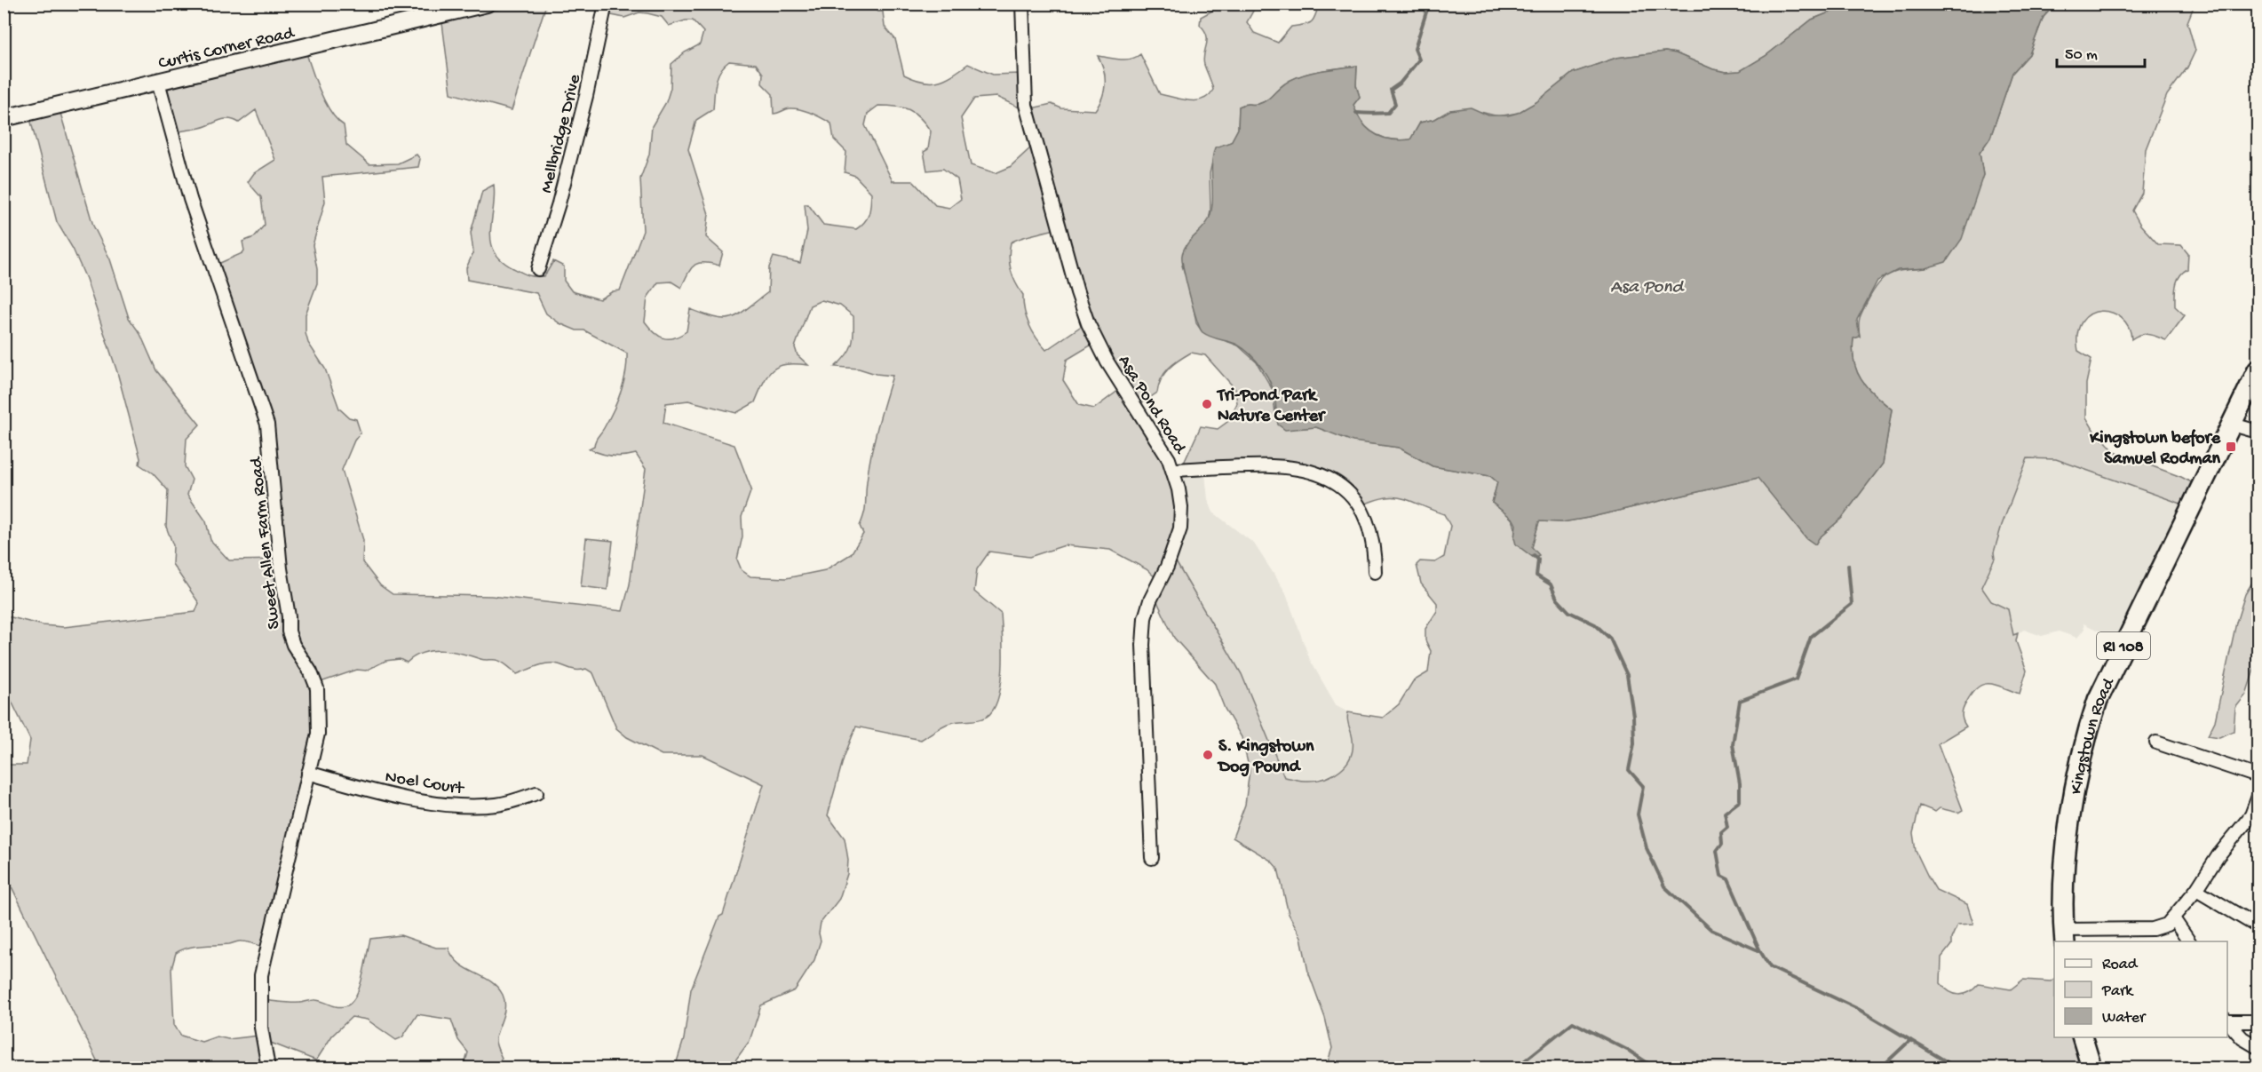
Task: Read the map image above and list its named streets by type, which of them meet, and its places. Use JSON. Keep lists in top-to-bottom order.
{
  "streets": {
    "main road": ["RI 108", "Kingstown Road"],
    "street": [
      "Curtis Corner Road",
      "Mellbridge Drive",
      "Asa Pond Road",
      "Sweet Allen Farm Road",
      "Noel Court"
    ]
  },
  "crossings": [
    ["Curtis Corner Road", "Sweet Allen Farm Road"],
    ["Sweet Allen Farm Road", "Noel Court"]
  ],
  "water": ["Asa Pond"],
  "places": {
    "other": ["Tri-Pond Park Nature Center", "S. Kingstown Dog Pound"],
    "transit": ["Kingstown before Samuel Rodman"]
  },
  "legend": ["Road", "Park", "Water"],
  "scale_bar": "50 m"
}
